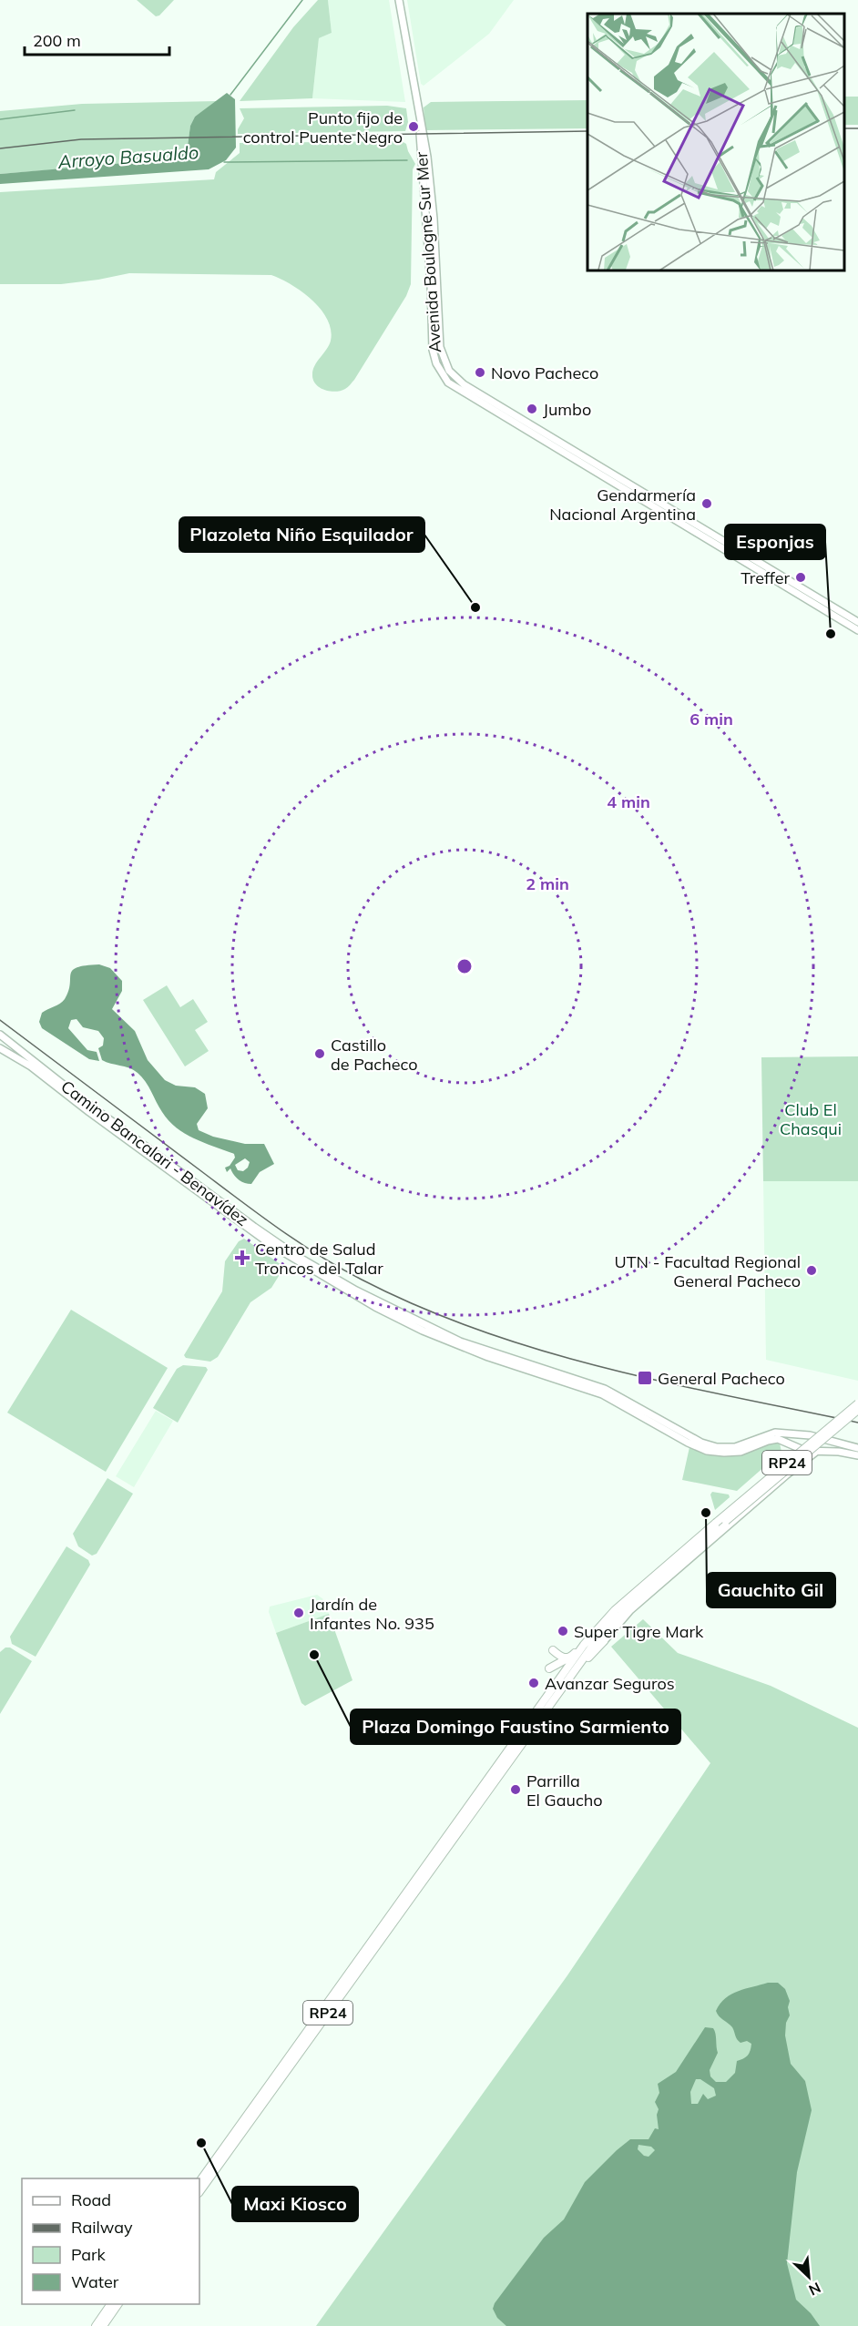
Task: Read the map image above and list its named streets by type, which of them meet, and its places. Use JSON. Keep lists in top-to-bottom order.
{
  "streets": {
    "main road": ["Avenida Boulogne Sur Mer", "Camino Bancalari - Benavídez", "RP24"]
  },
  "water": ["Arroyo Basualdo"],
  "parks": ["Club El Chasqui"],
  "places": {
    "other": [
      "Punto fijo de control Puente Negro",
      "Novo Pacheco",
      "Jumbo",
      "Gendarmería Nacional Argentina",
      "Treffer",
      "Plazoleta Niño Esquilador",
      "Esponjas",
      "Castillo de Pacheco",
      "UTN - Facultad Regional General Pacheco",
      "Gauchito Gil",
      "Jardín de Infantes No. 935",
      "Super Tigre Mark",
      "Plaza Domingo Faustino Sarmiento",
      "Avanzar Seguros",
      "Parrilla El Gaucho",
      "Maxi Kiosco"
    ],
    "health": ["Centro de Salud Troncos del Talar"],
    "transit": ["General Pacheco"]
  },
  "legend": [
    "Road",
    "Railway",
    "Park",
    "Water"
  ],
  "scale_bar": "200 m",
  "north": "bottom right",
  "rings": ["6 min", "4 min", "2 min"]
}
